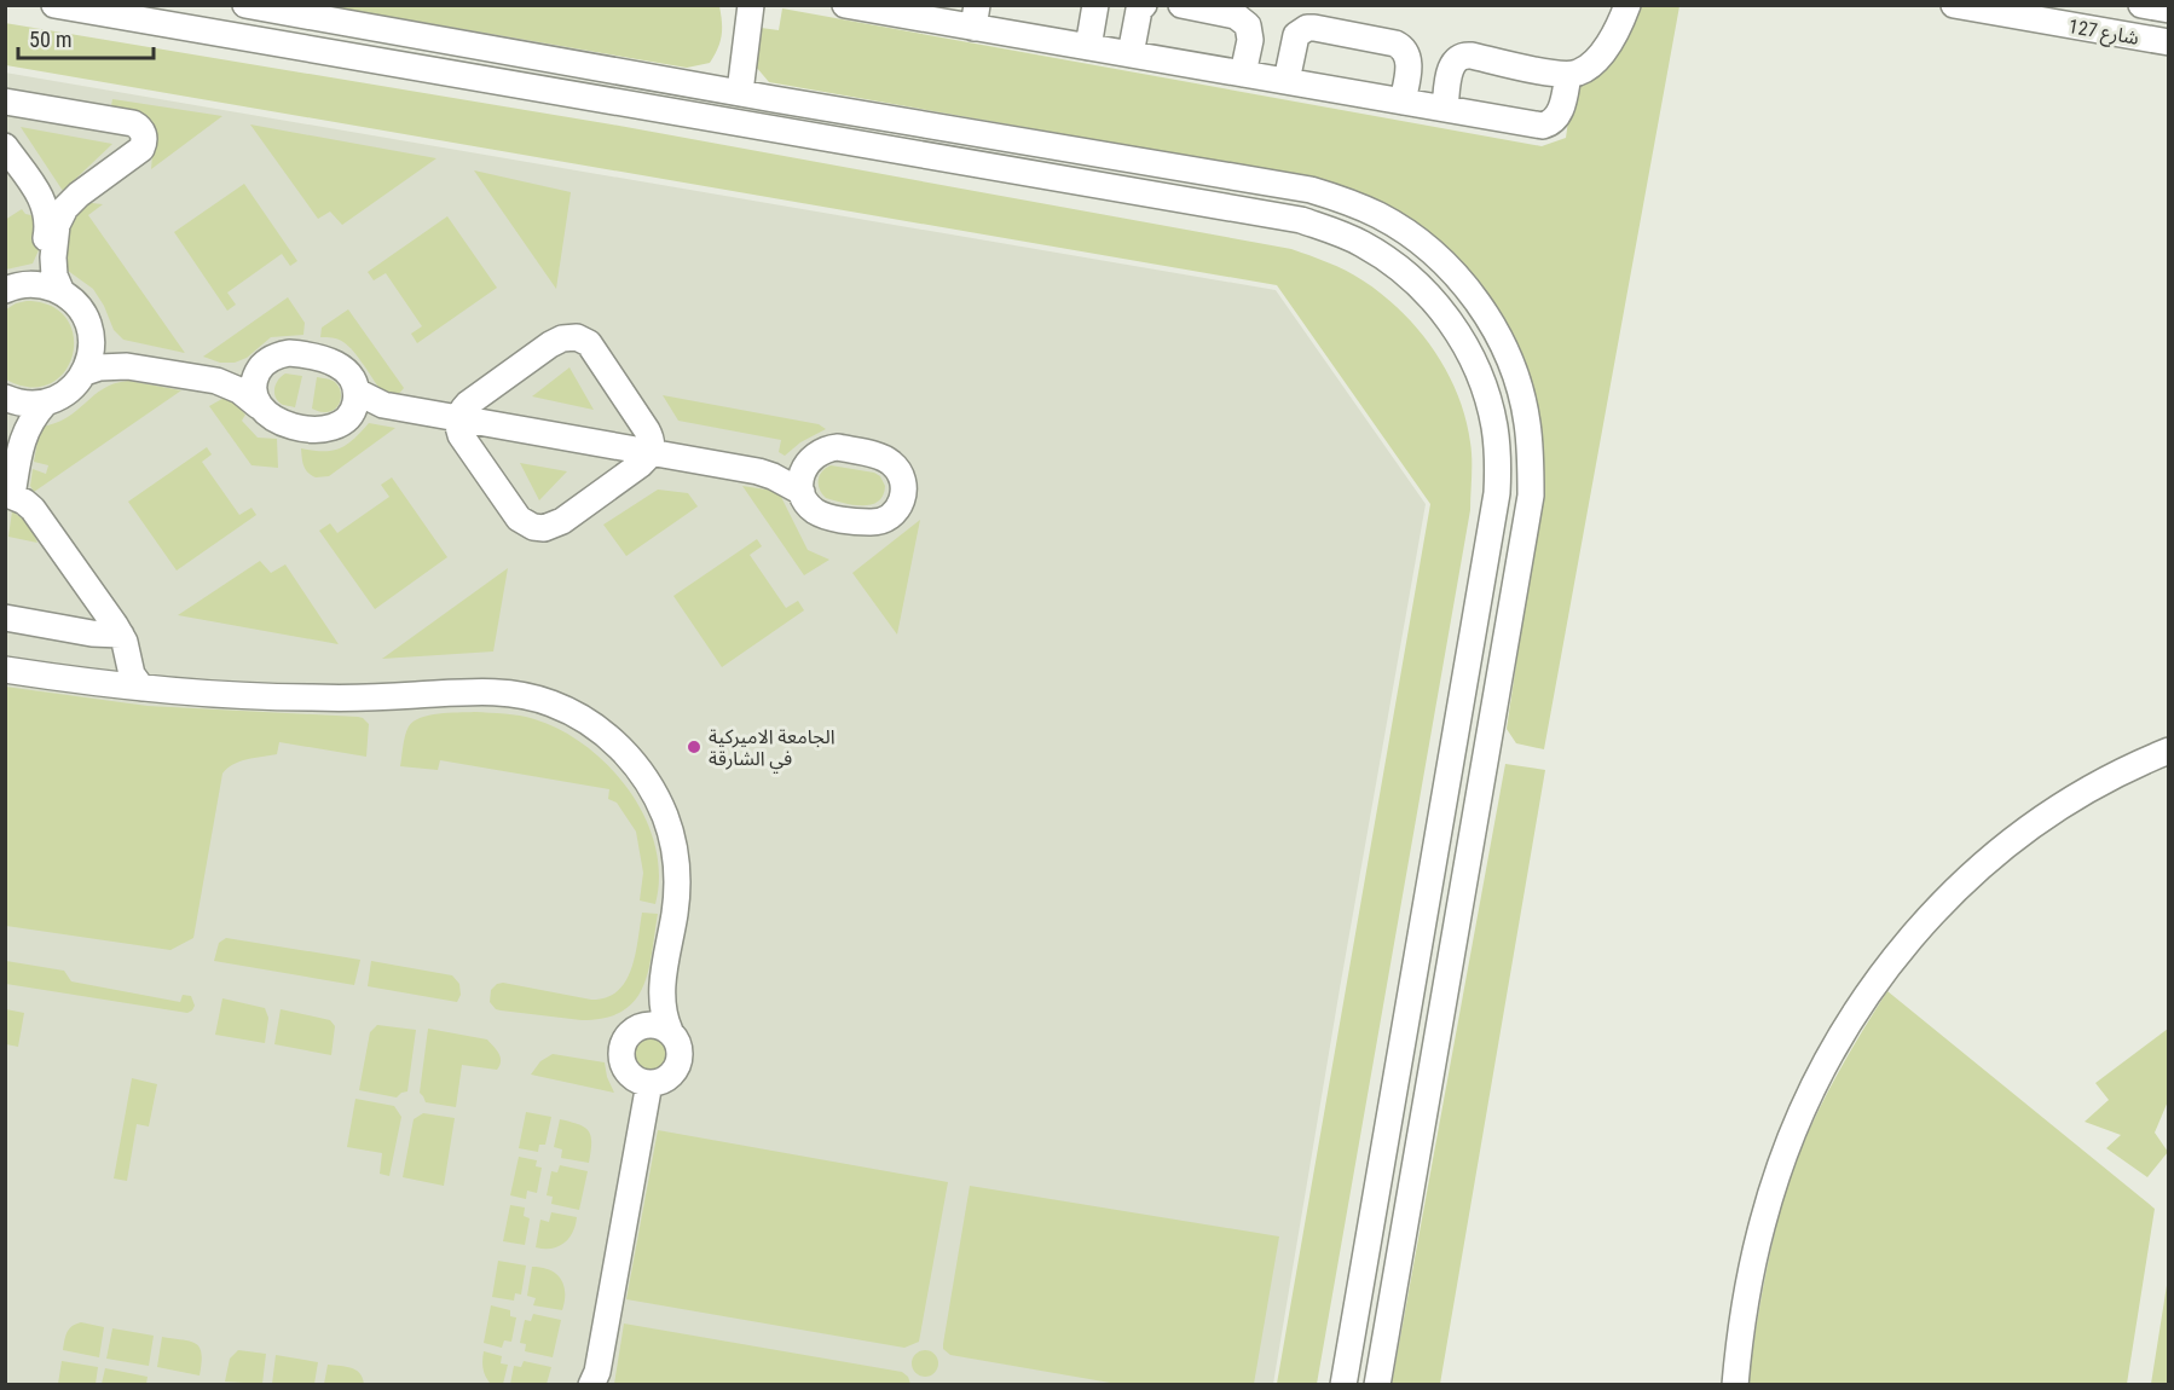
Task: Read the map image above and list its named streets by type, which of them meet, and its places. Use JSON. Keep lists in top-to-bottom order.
{
  "streets": {
    "street": ["شارع 127"]
  },
  "places": ["الجامعة الاميركية في الشارقة"],
  "scale_bar": "50 m"
}
